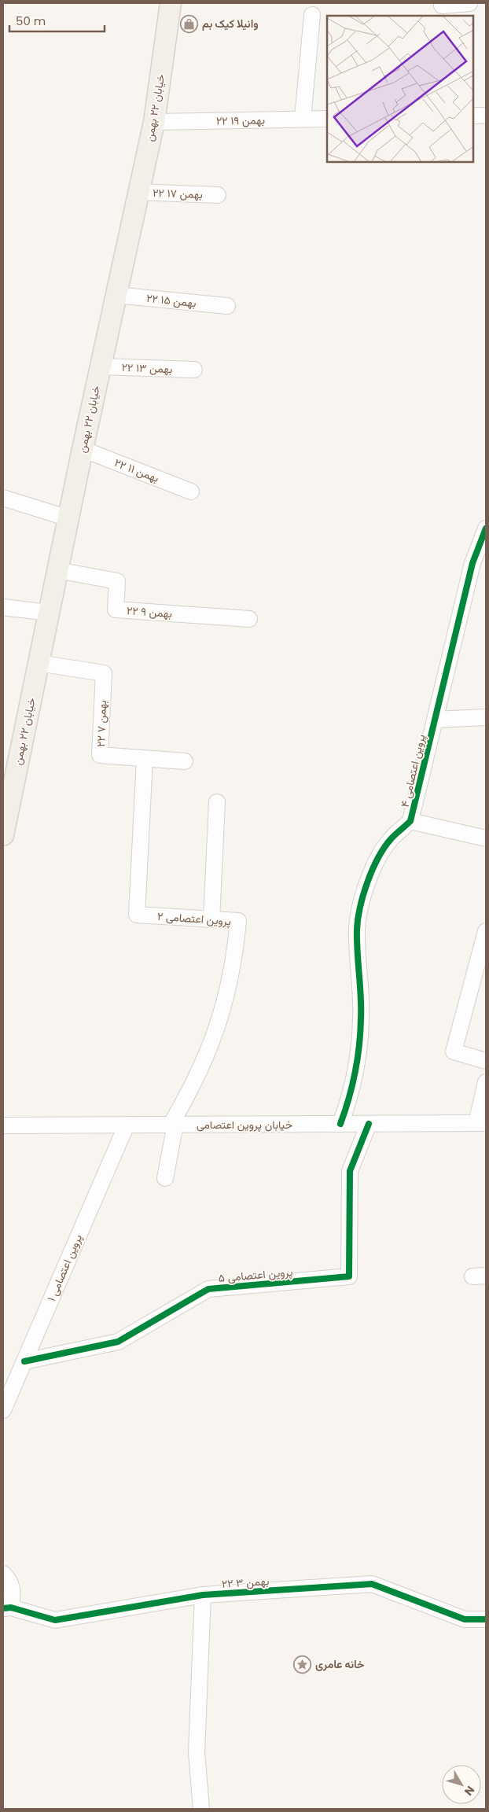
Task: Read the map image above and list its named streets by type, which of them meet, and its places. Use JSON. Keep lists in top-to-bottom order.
{
  "streets": {
    "main road": ["خیابان ۲۲ بهمن"],
    "street": [
      "۲۲ بهمن ۱۹",
      "۲۲ بهمن ۱۷",
      "۲۲ بهمن ۱۵",
      "۲۲ بهمن ‍۱۳",
      "۲۲ بهمن ۱۱",
      "۲۲ بهمن ۹",
      "۲۲ بهمن ۷",
      "پروین اعتصامی ۴",
      "پروین اعتصامی ۲",
      "خیابان پروین اعتصامی",
      "پروین اعتصامی ۱",
      "پروین اعتصامی ۵",
      "۲۲ بهمن ۳"
    ]
  },
  "crossings": [
    ["خیابان ۲۲ بهمن", "۲۲ بهمن ۱۹"],
    ["خیابان ۲۲ بهمن", "۲۲ بهمن ۱۷"],
    ["خیابان ۲۲ بهمن", "۲۲ بهمن ۱۵"],
    ["خیابان ۲۲ بهمن", "۲۲ بهمن ‍۱۳"],
    ["خیابان ۲۲ بهمن", "۲۲ بهمن ۱۱"],
    ["خیابان ۲۲ بهمن", "۲۲ بهمن ۹"],
    ["خیابان ۲۲ بهمن", "۲۲ بهمن ۷"],
    ["۲۲ بهمن ۷", "پروین اعتصامی ۲"],
    ["پروین اعتصامی ۴", "خیابان پروین اعتصامی"],
    ["پروین اعتصامی ۲", "خیابان پروین اعتصامی"],
    ["خیابان پروین اعتصامی", "پروین اعتصامی ۱"],
    ["خیابان پروین اعتصامی", "پروین اعتصامی ۵"],
    ["پروین اعتصامی ۱", "پروین اعتصامی ۵"]
  ],
  "places": {
    "shop": ["وانیلا کیک بم"],
    "place": ["خانه عامری"]
  },
  "scale_bar": "50 m",
  "north": "bottom right"
}
